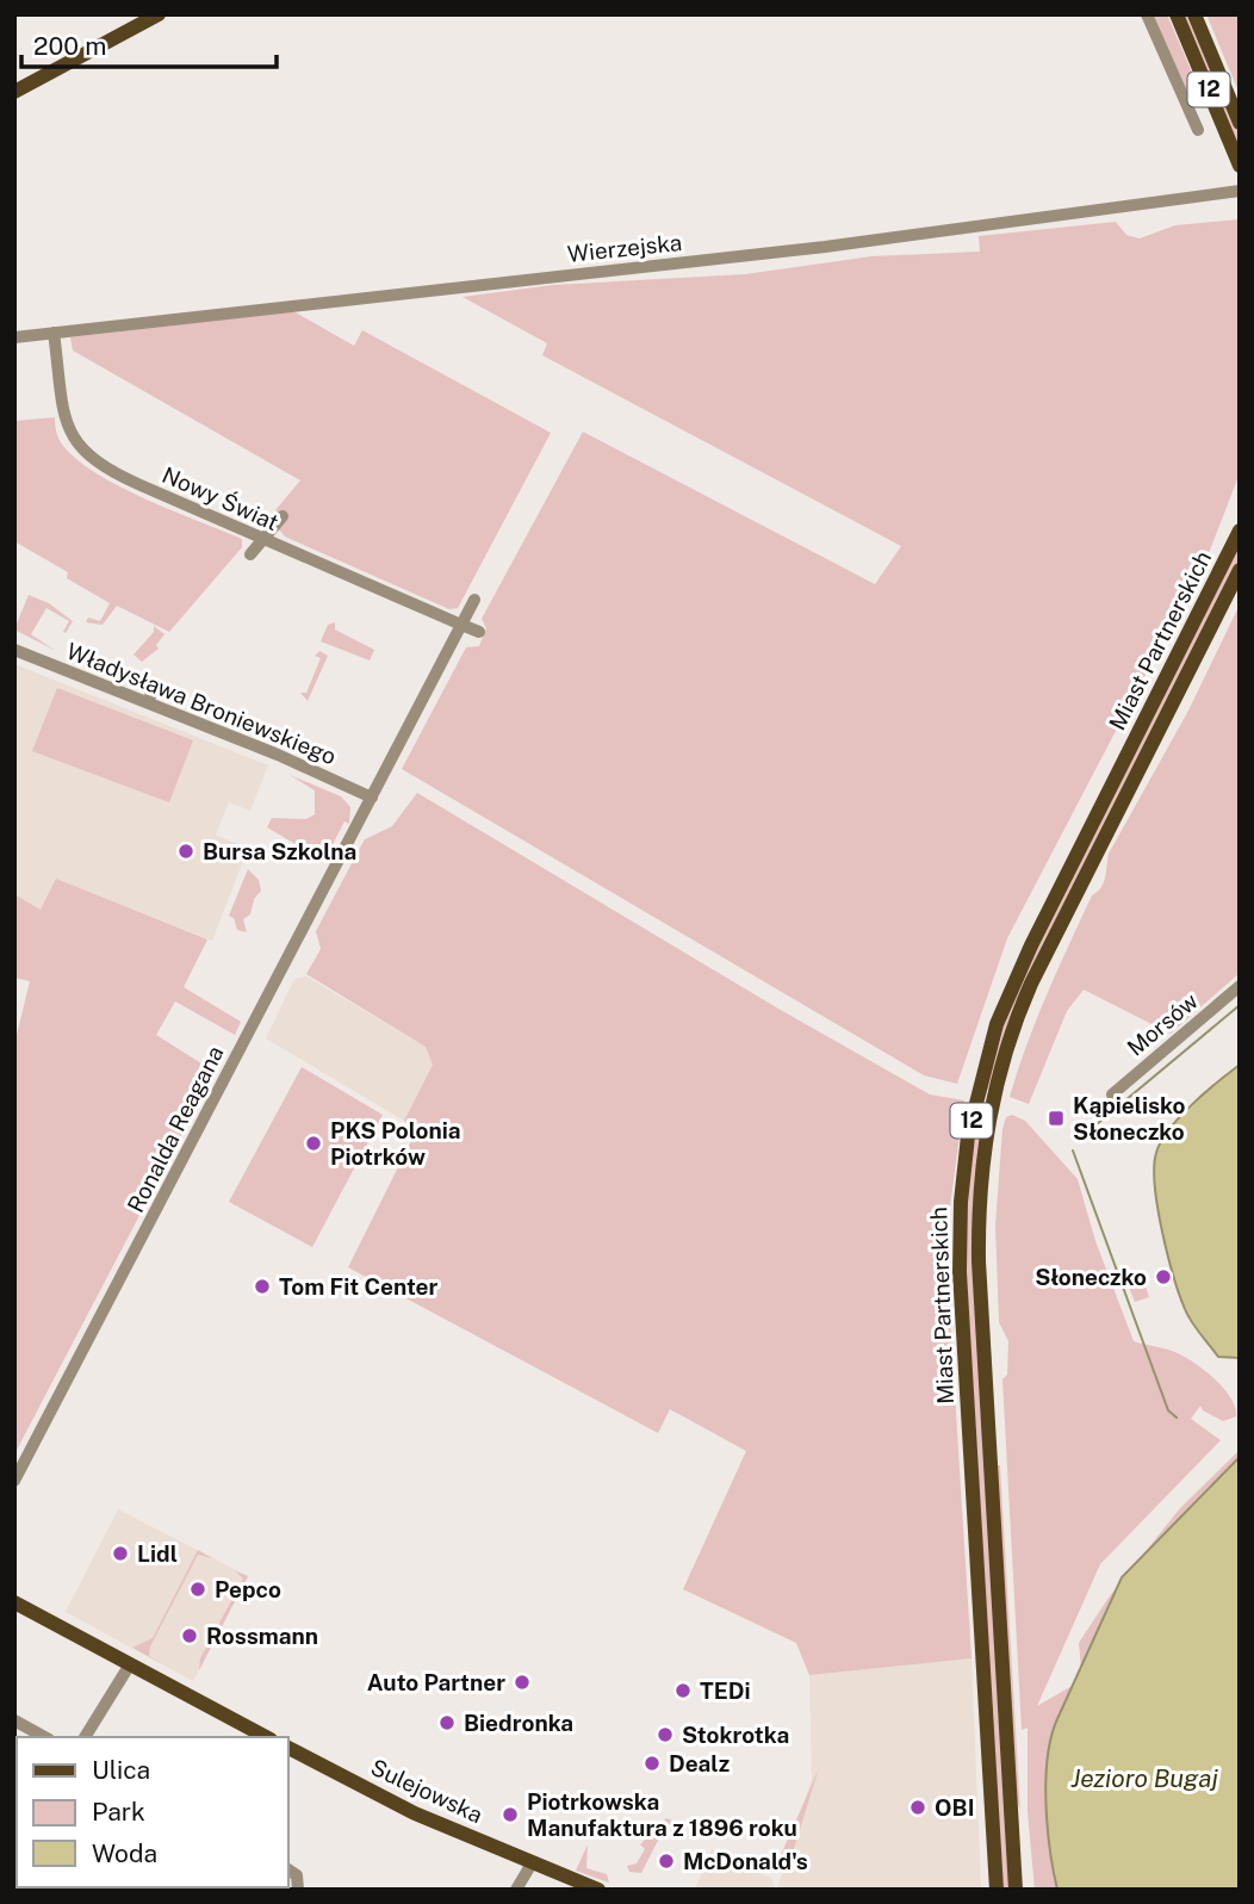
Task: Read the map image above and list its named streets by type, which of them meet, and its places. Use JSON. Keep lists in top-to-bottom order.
{
  "streets": {
    "main road": ["12", "Miast Partnerskich", "Sulejowska"],
    "street": [
      "Wierzejska",
      "Nowy Świat",
      "Władysława Broniewskiego",
      "Morsów",
      "Ronalda Reagana"
    ]
  },
  "crossings": [
    ["Wierzejska", "Nowy Świat"],
    ["Władysława Broniewskiego", "Ronalda Reagana"]
  ],
  "water": ["Jezioro Bugaj"],
  "places": {
    "other": [
      "Bursa Szkolna",
      "PKS Polonia Piotrków",
      "Słoneczko",
      "Tom Fit Center",
      "Lidl",
      "Pepco",
      "Rossmann",
      "Auto Partner",
      "TEDi",
      "Biedronka",
      "Stokrotka",
      "Dealz",
      "OBI",
      "Piotrkowska Manufaktura z 1896 roku",
      "McDonald's"
    ],
    "transit": ["Kąpielisko Słoneczko"]
  },
  "legend": ["Ulica", "Park", "Woda"],
  "scale_bar": "200 m"
}
